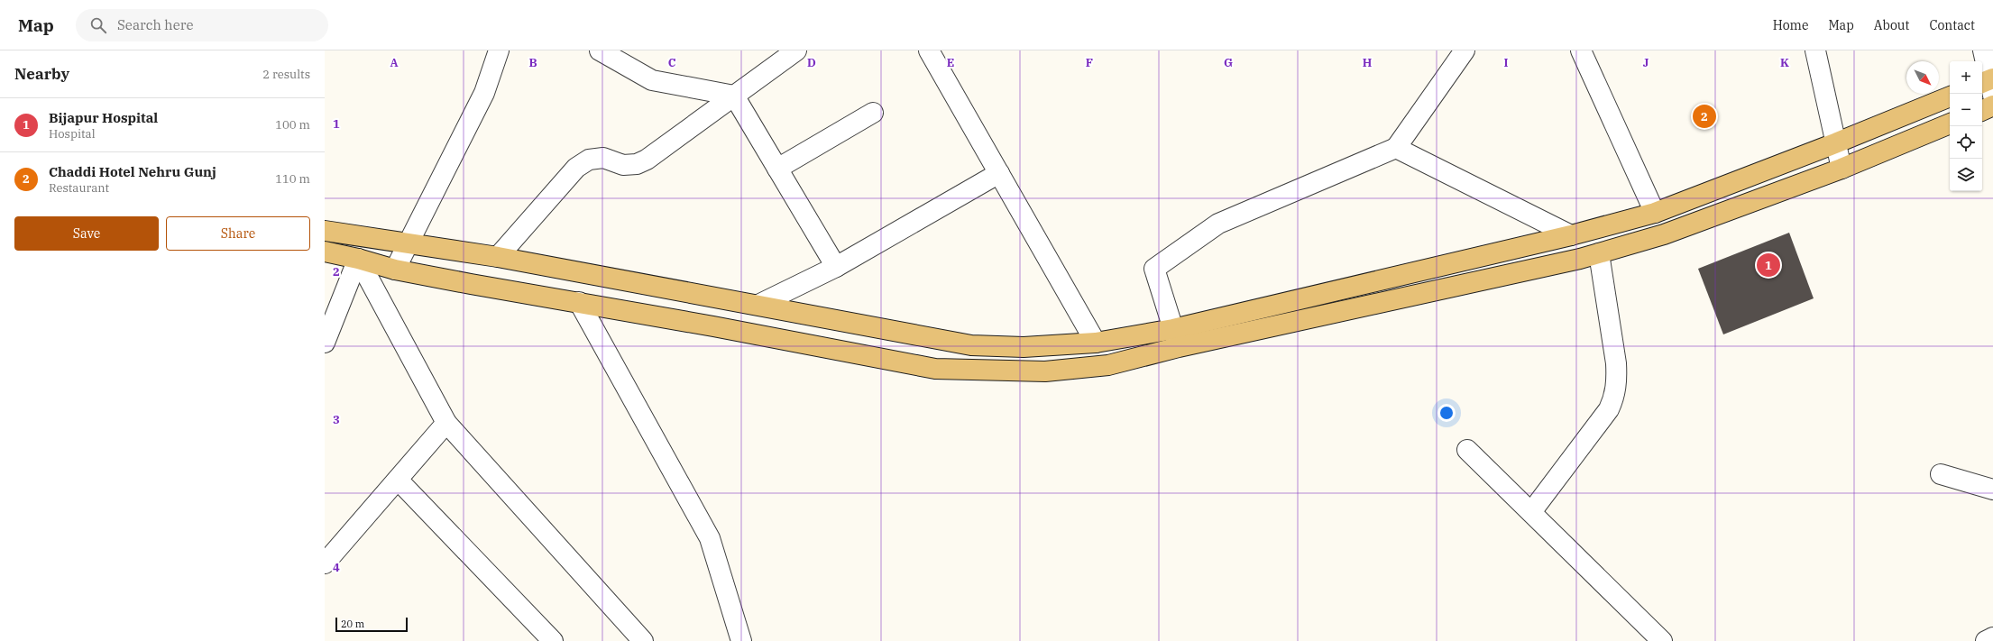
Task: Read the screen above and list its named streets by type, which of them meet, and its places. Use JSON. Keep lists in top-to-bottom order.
{
  "scale_bar": "20 m",
  "north": "bottom right",
  "page": {
    "header": "Map",
    "search": "Search here",
    "nav": [
      "Home",
      "Map",
      "About",
      "Contact"
    ],
    "heading": ["Nearby", "2 results"],
    "map_buttons": ["+", "−"],
    "list": [
      {
        "mark": "1",
        "name": "Bijapur Hospital",
        "note": "Hospital",
        "value": "100 m"
      },
      {
        "mark": "2",
        "name": "Chaddi Hotel Nehru Gunj",
        "note": "Restaurant",
        "value": "110 m"
      }
    ],
    "pins": ["2", "1"],
    "buttons": ["Save", "Share"],
    "scale": "20 m"
  },
  "grid": {
    "columns": [
      "A",
      "B",
      "C",
      "D",
      "E",
      "F",
      "G",
      "H",
      "I",
      "J",
      "K"
    ],
    "rows": [
      "1",
      "2",
      "3",
      "4"
    ]
  }
}
